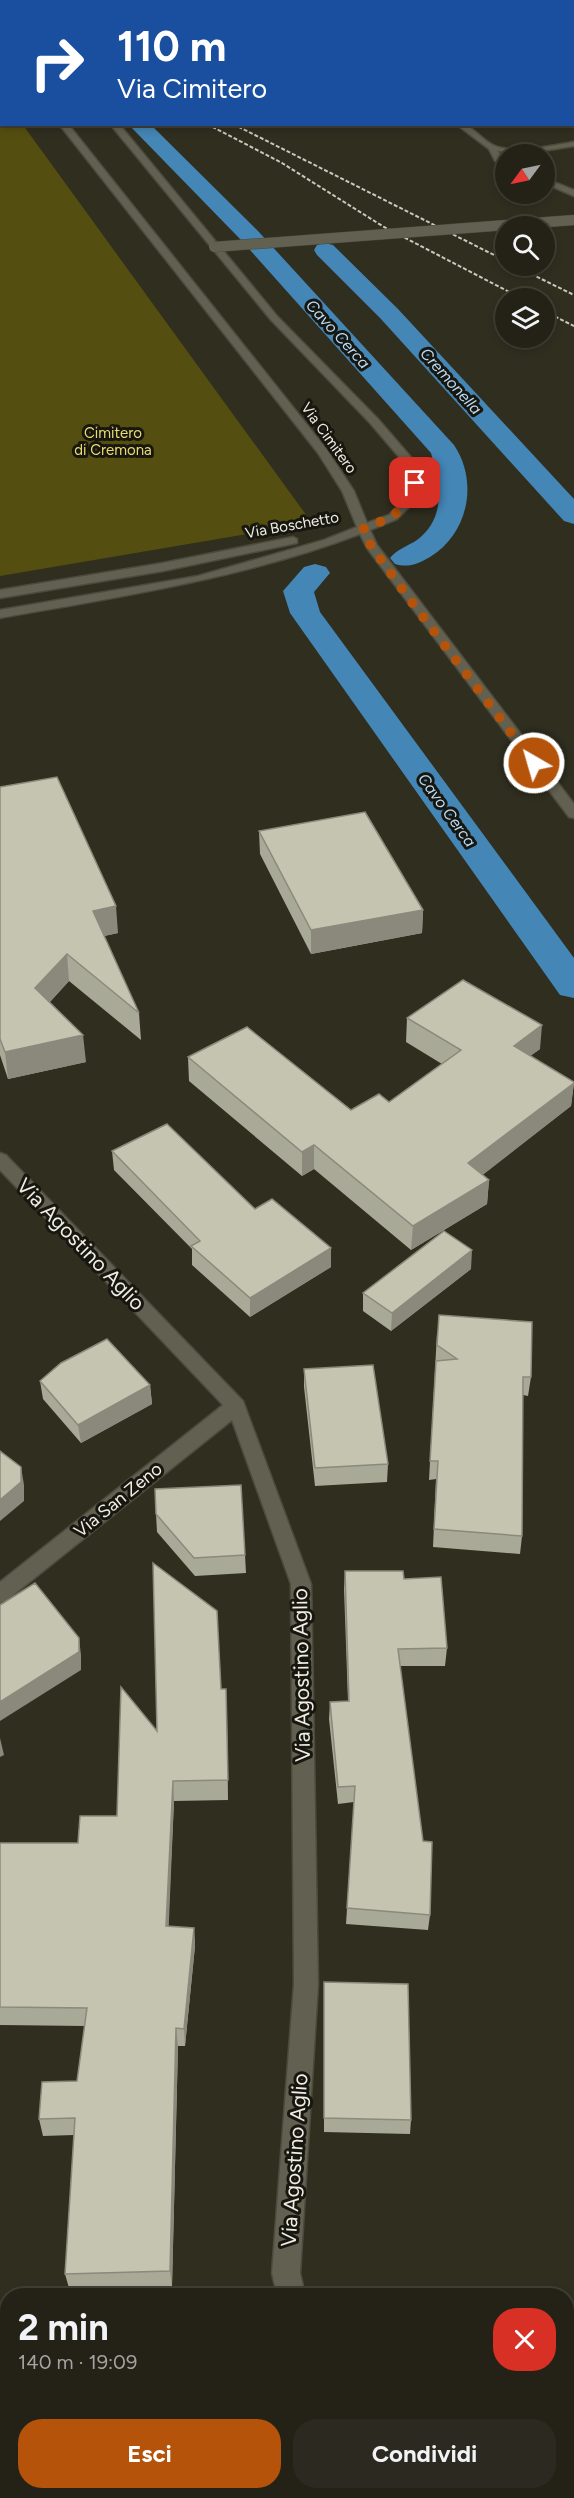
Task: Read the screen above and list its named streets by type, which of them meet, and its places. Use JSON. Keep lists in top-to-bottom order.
{
  "streets": {
    "street": [
      "Via Cimitero",
      "Via Boschetto",
      "Via Agostino Aglio",
      "Via San Zeno"
    ]
  },
  "crossings": [
    ["Via Cimitero", "Via Boschetto"],
    ["Via Agostino Aglio", "Via San Zeno"]
  ],
  "water": ["Cavo Cerca", "Cremonella"],
  "parks": ["Cimitero di Cremona"],
  "north": "bottom left",
  "page": {
    "turn": ["110 m", "Via Cimitero"],
    "heading": ["2 min", "140 m · 19:09"],
    "buttons": ["Esci", "Condividi"]
  }
}
